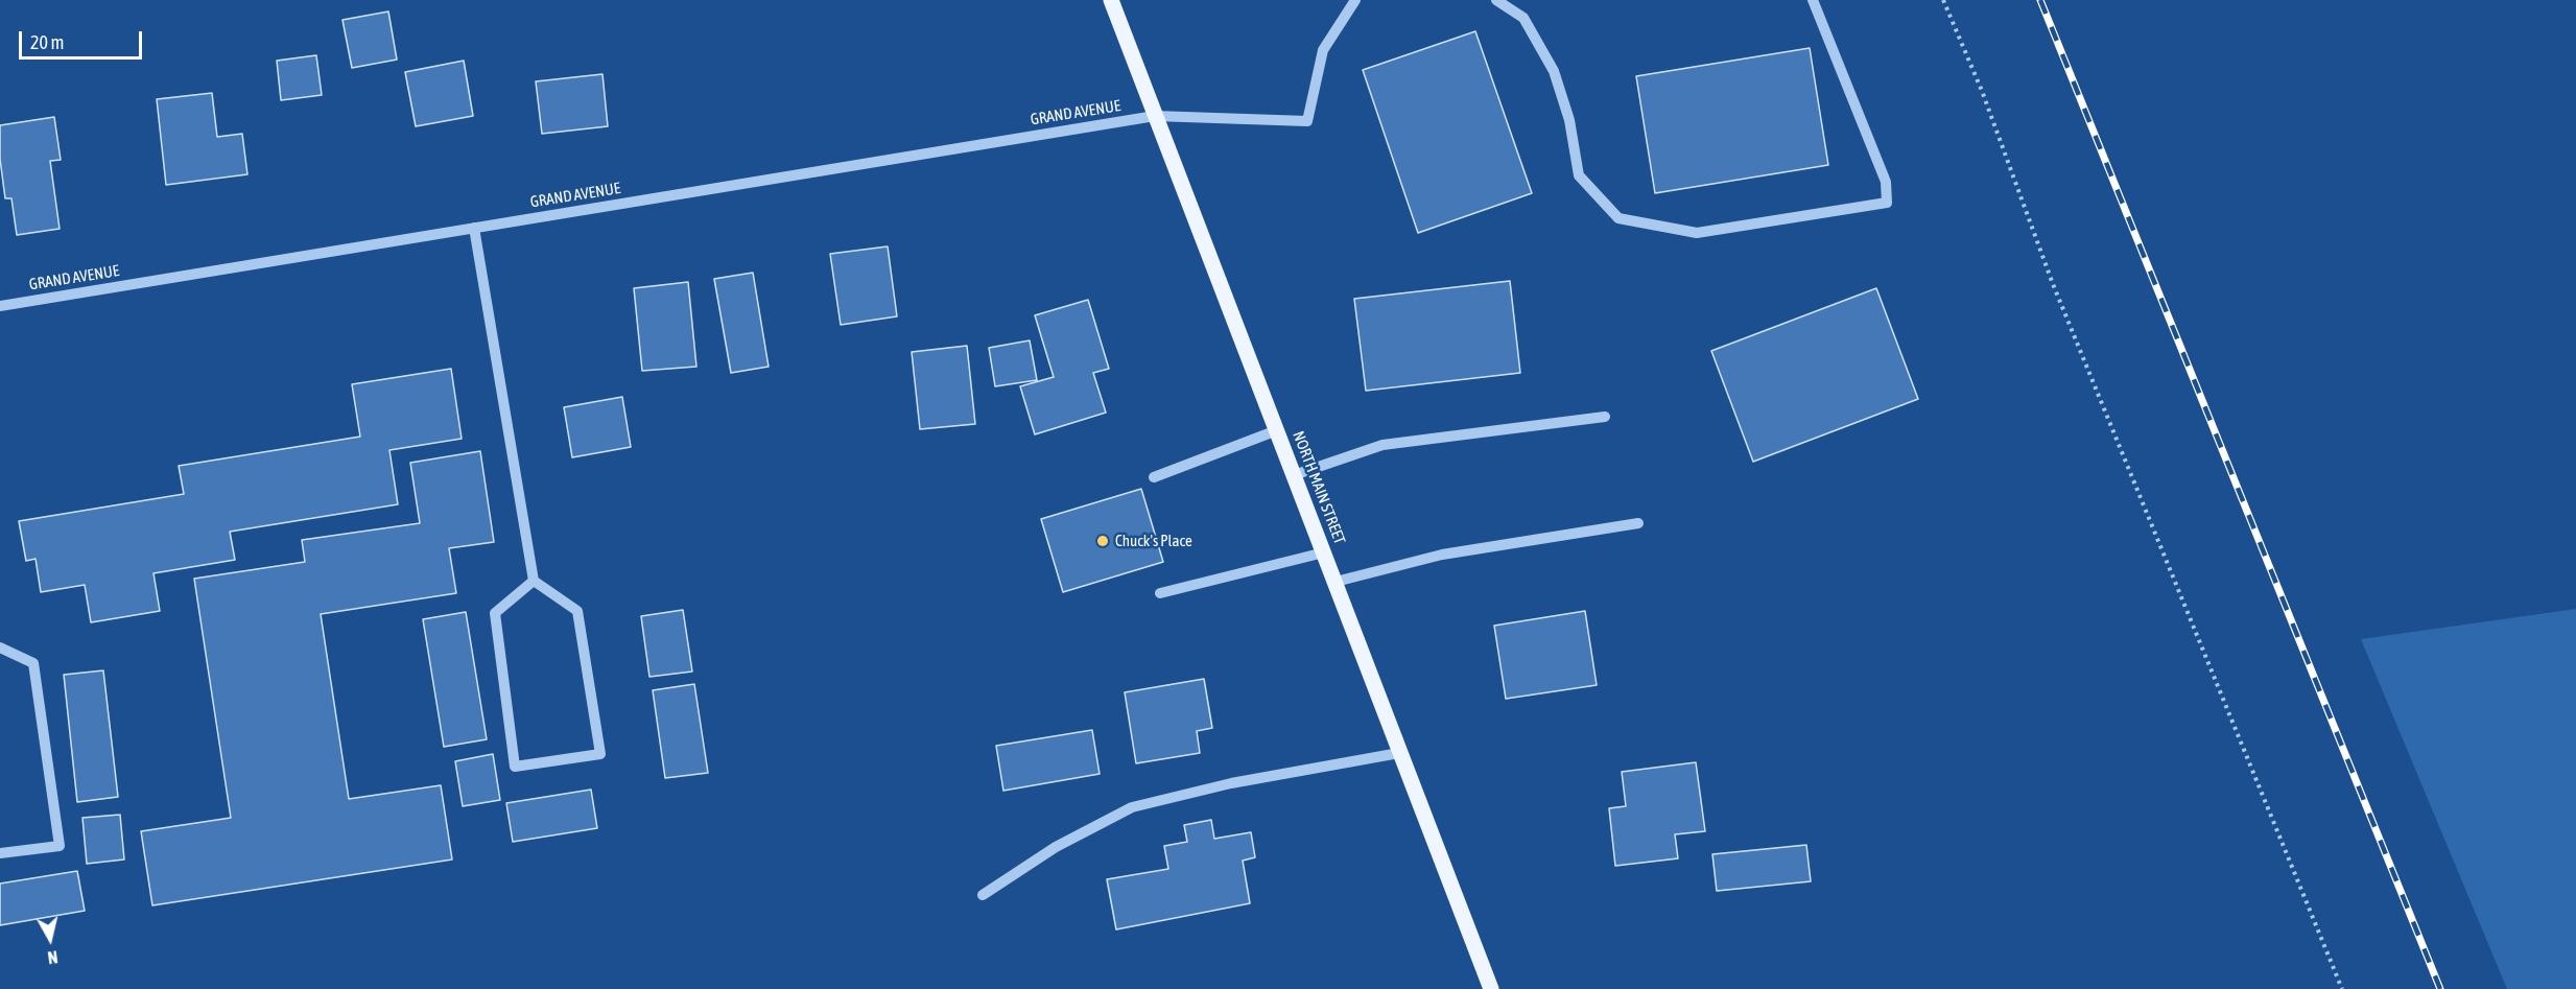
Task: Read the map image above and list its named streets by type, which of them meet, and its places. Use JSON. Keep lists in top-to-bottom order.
{
  "streets": {
    "main road": ["NORTH MAIN STREET"],
    "street": ["GRAND AVENUE"]
  },
  "crossings": [
    ["GRAND AVENUE", "NORTH MAIN STREET"]
  ],
  "places": ["Chuck's Place"],
  "scale_bar": "20 m",
  "north": "bottom"
}
